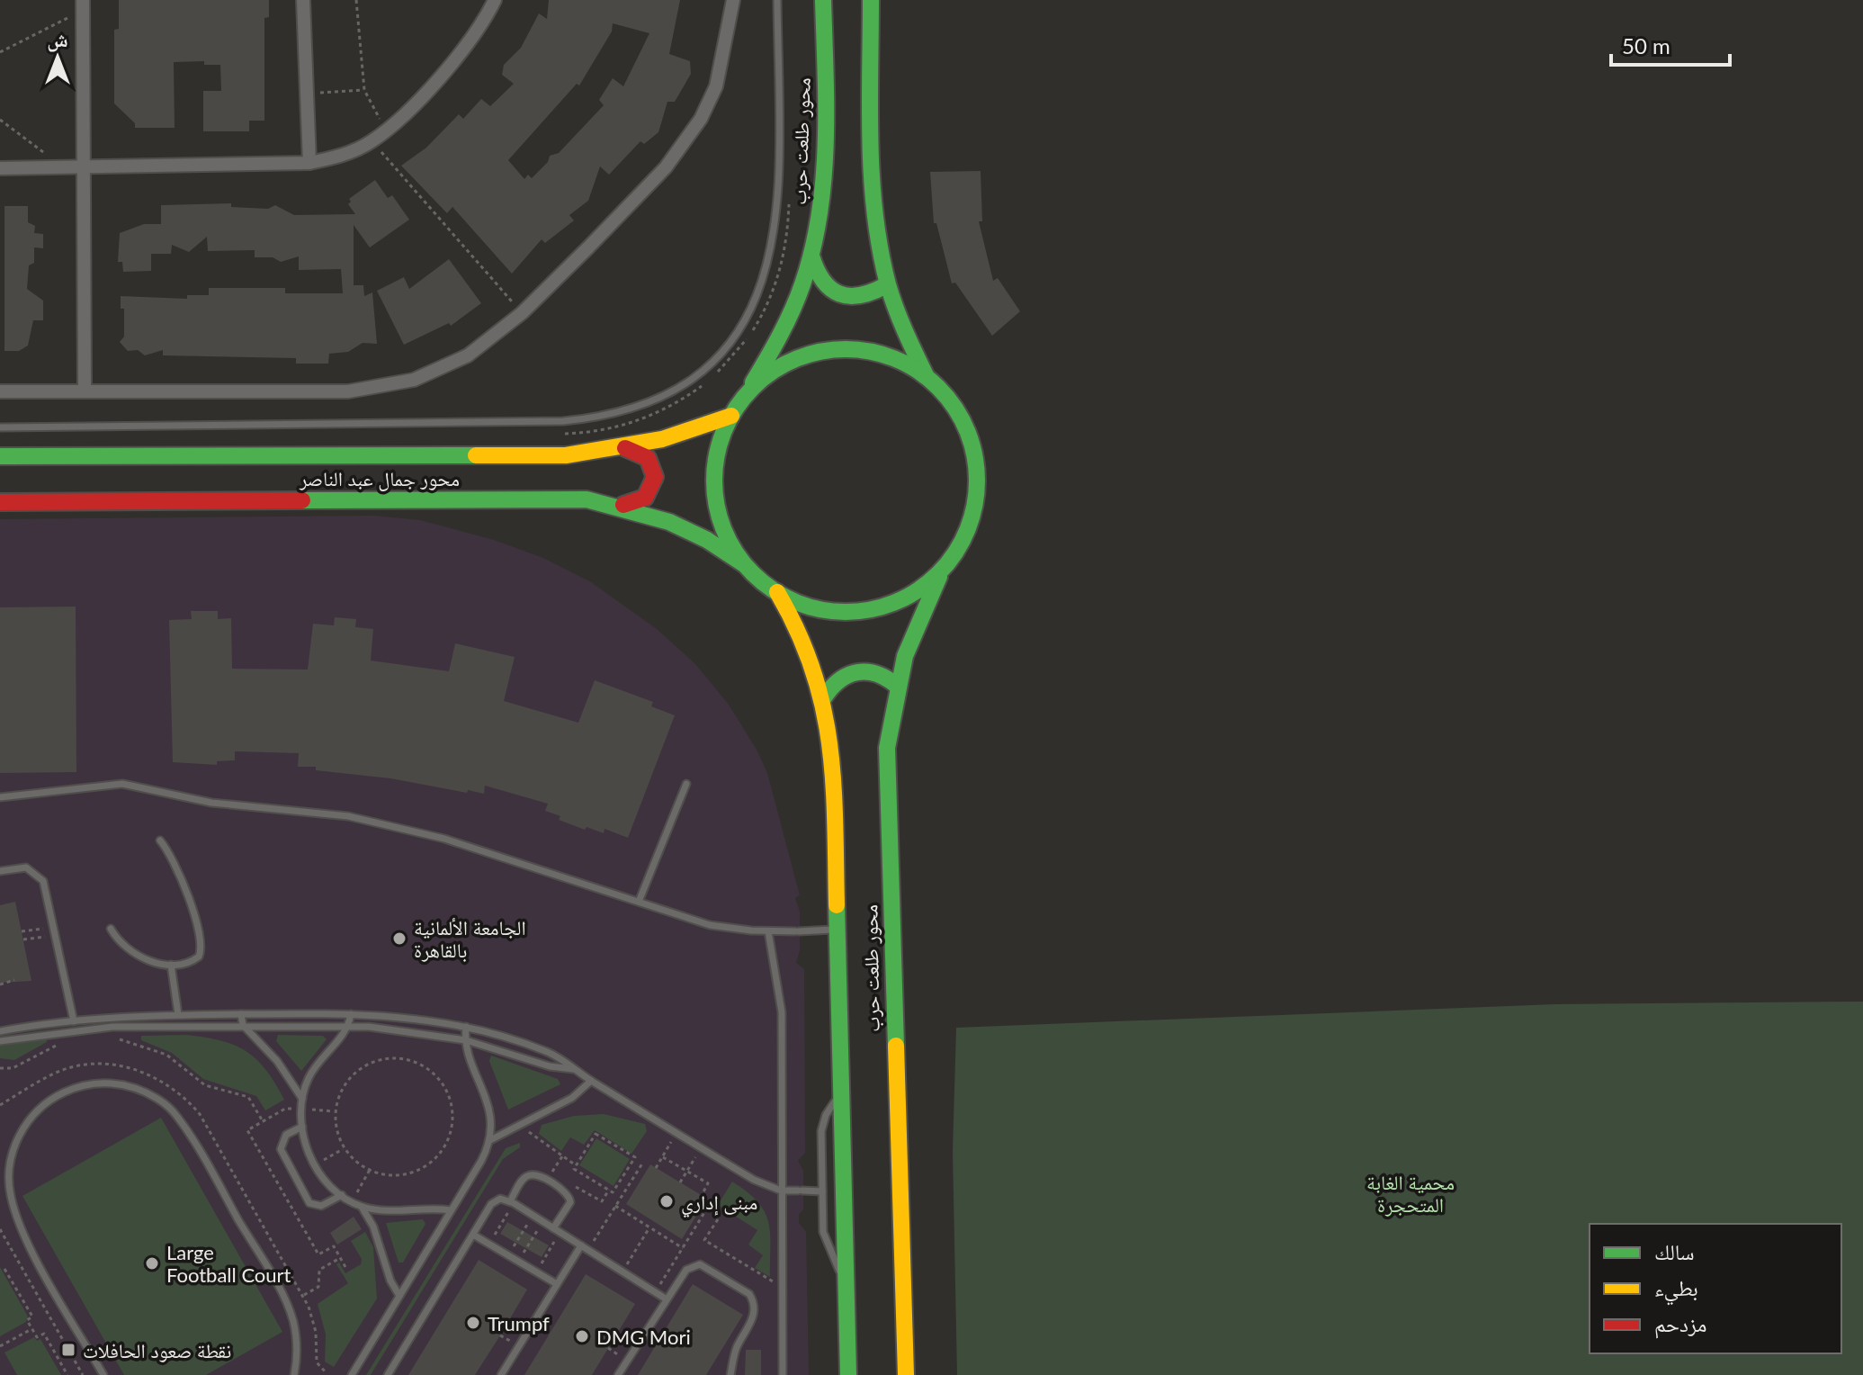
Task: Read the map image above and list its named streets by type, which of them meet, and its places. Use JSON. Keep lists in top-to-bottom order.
{
  "streets": {
    "main road": ["محور طلعت حرب", "محور جمال عبد الناصر"]
  },
  "parks": ["محمية الغابة المتحجرة"],
  "places": {
    "other": [
      "الجامعة الألمانية بالقاهرة",
      "مبنى إداري",
      "Large Football Court",
      "Trumpf",
      "DMG Mori"
    ],
    "transit": ["نقطة صعود الحافلات"]
  },
  "legend": ["سالك", "بطيء", "مزدحم"],
  "scale_bar": "50 m",
  "north": "top"
}
